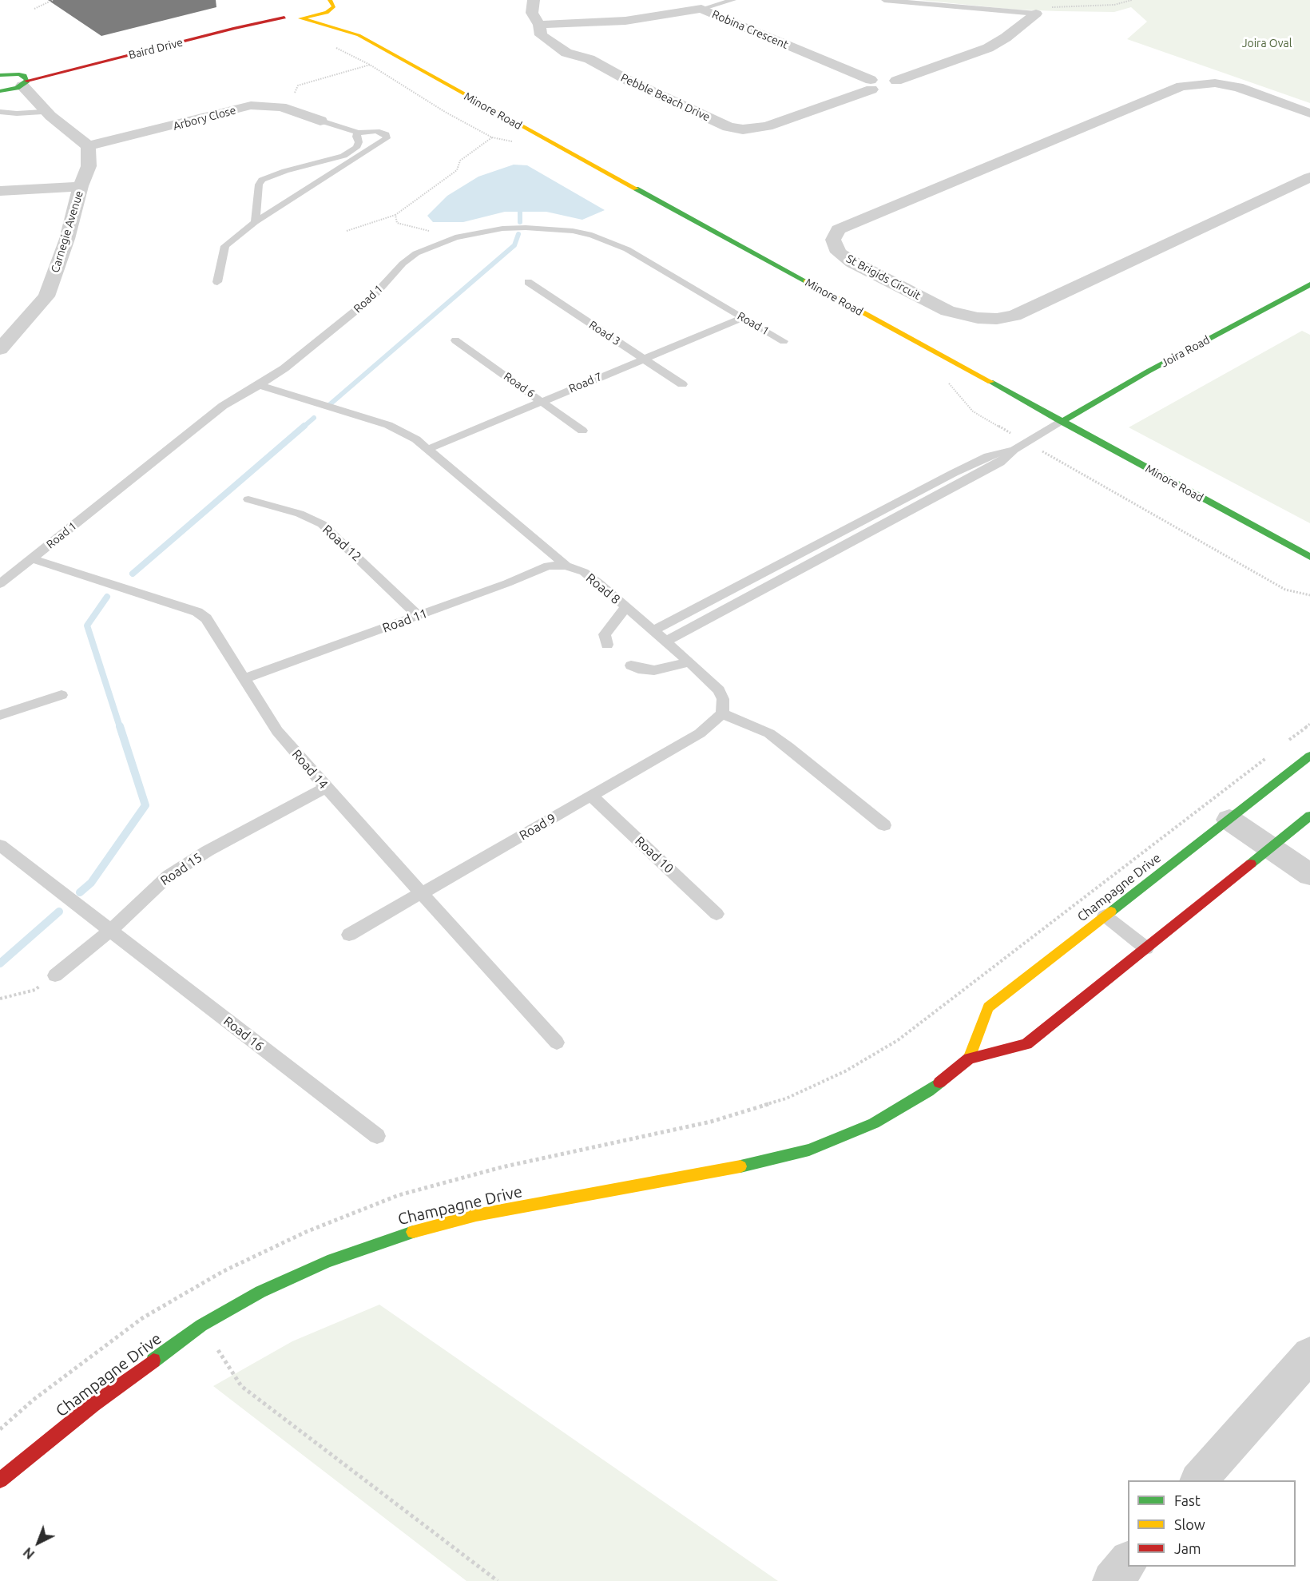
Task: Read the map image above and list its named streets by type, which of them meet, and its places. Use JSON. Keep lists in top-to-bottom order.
{
  "streets": {
    "street": [
      "Robina Crescent",
      "Baird Drive",
      "Pebble Beach Drive",
      "Minore Road",
      "Arbory Close",
      "Carnegie Avenue",
      "St Brigids Circuit",
      "Joira Road",
      "Champagne Drive"
    ],
    "lane": [
      "Road 1",
      "Road 3",
      "Road 7",
      "Road 6",
      "Road 12",
      "Road 8",
      "Road 11",
      "Road 14",
      "Road 9",
      "Road 10",
      "Road 15",
      "Road 16"
    ]
  },
  "crossings": [
    ["Robina Crescent", "Pebble Beach Drive"],
    ["Minore Road", "Joira Road"],
    ["Arbory Close", "Carnegie Avenue"],
    ["Road 1", "Road 7"],
    ["Road 1", "Road 8"],
    ["Road 1", "Road 14"],
    ["Road 3", "Road 7"],
    ["Road 7", "Road 6"],
    ["Road 7", "Road 8"],
    ["Road 12", "Road 11"],
    ["Road 8", "Road 11"],
    ["Road 8", "Road 9"],
    ["Road 11", "Road 14"],
    ["Road 14", "Road 9"],
    ["Road 14", "Road 15"],
    ["Road 9", "Road 10"],
    ["Road 15", "Road 16"]
  ],
  "parks": ["Joira Oval"],
  "legend": ["Fast", "Slow", "Jam"],
  "north": "bottom left"
}
